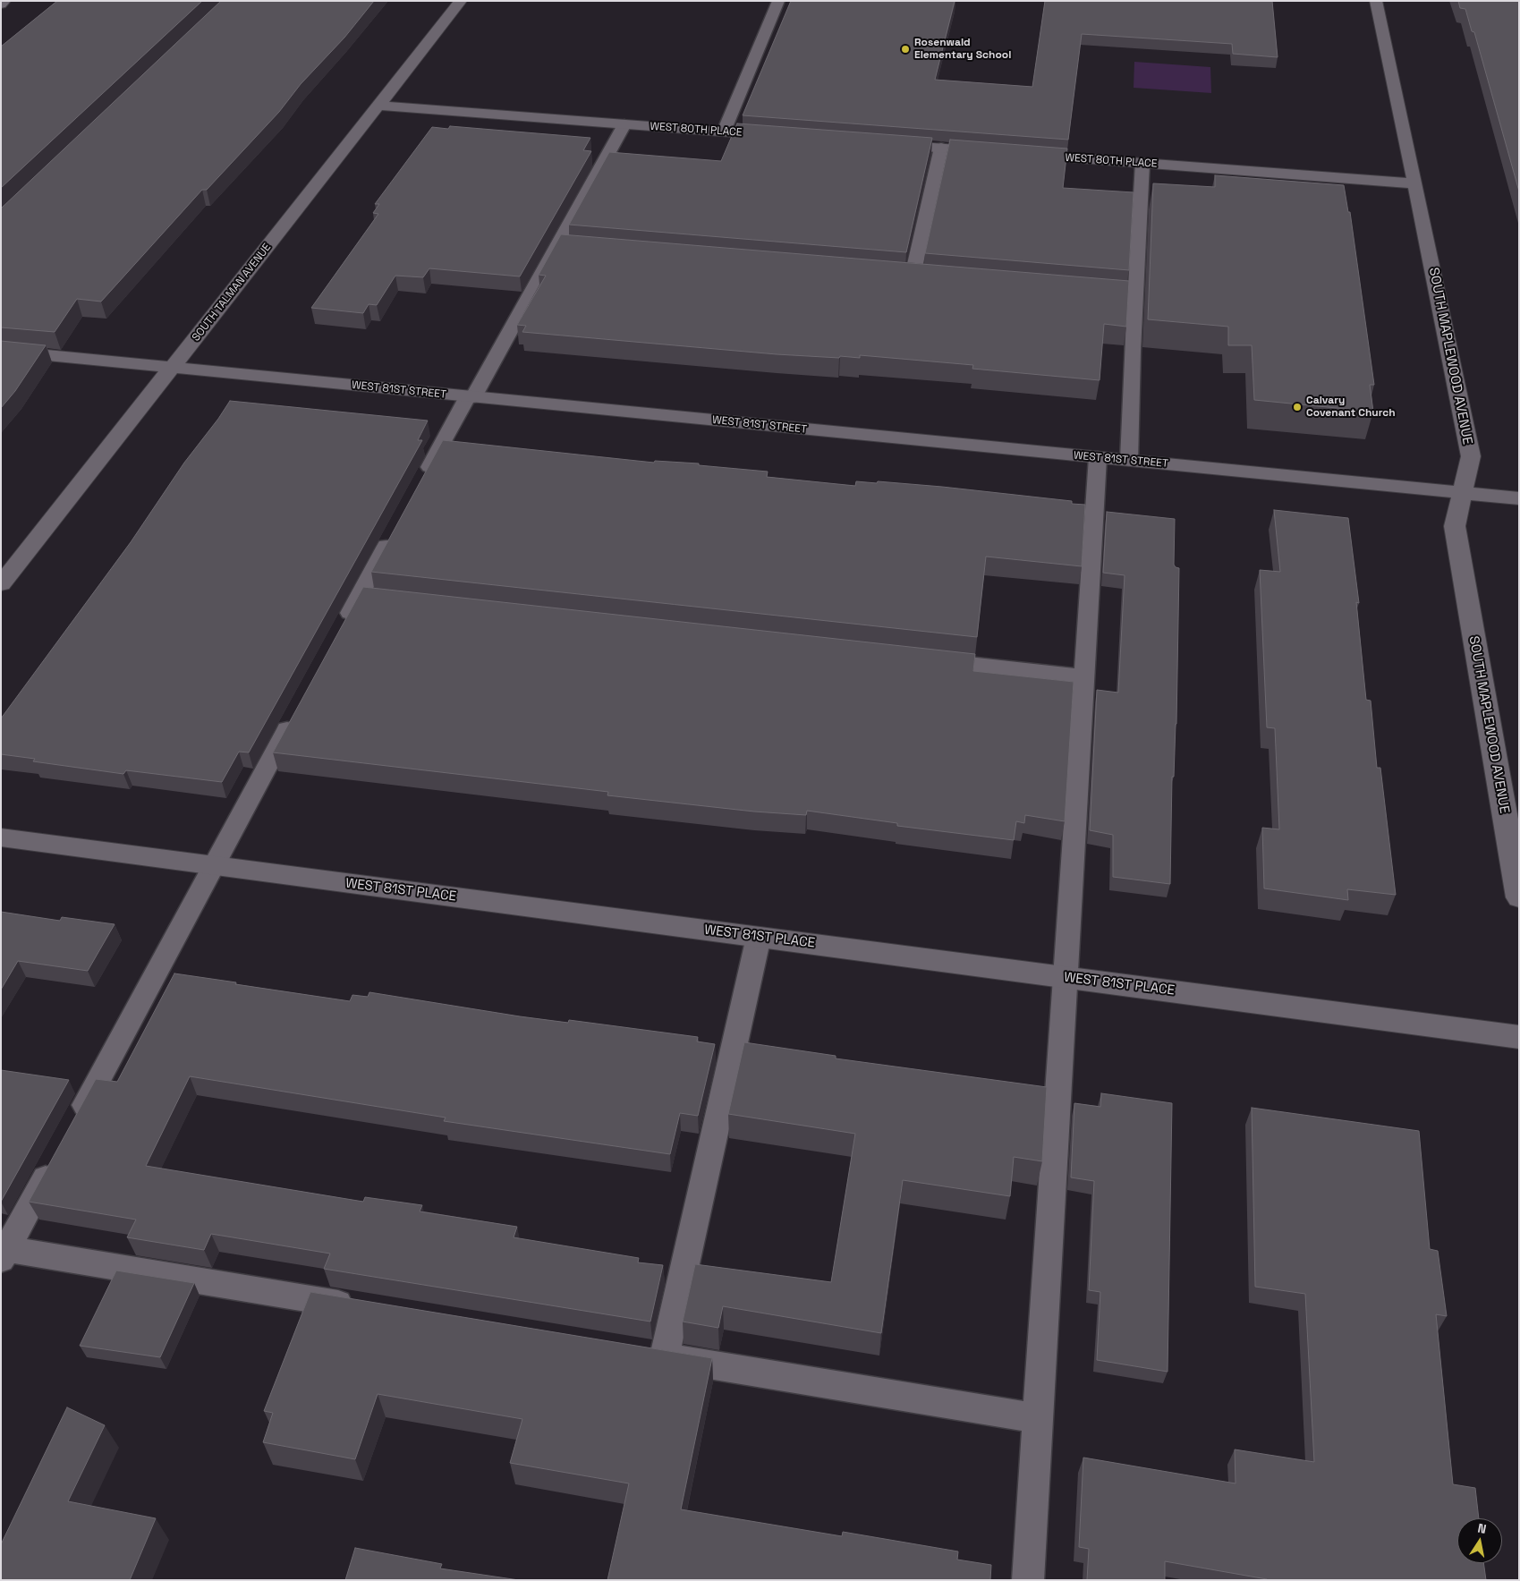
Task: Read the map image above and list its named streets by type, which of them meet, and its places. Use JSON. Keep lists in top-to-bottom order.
{
  "streets": {
    "street": [
      "WEST 80TH PLACE",
      "SOUTH TALMAN AVENUE",
      "SOUTH MAPLEWOOD AVENUE",
      "WEST 81ST STREET",
      "WEST 81ST PLACE"
    ]
  },
  "crossings": [
    ["WEST 80TH PLACE", "SOUTH TALMAN AVENUE"],
    ["WEST 80TH PLACE", "SOUTH MAPLEWOOD AVENUE"],
    ["SOUTH TALMAN AVENUE", "WEST 81ST STREET"],
    ["SOUTH MAPLEWOOD AVENUE", "WEST 81ST STREET"]
  ],
  "places": ["Rosenwald Elementary School", "Calvary Covenant Church"],
  "north": "top"
}
